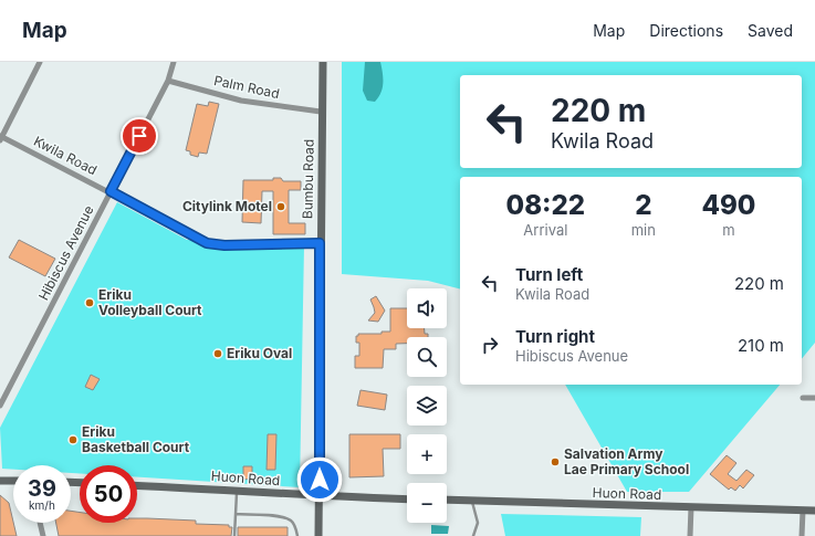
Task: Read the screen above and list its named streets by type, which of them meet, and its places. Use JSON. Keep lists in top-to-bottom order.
{
  "streets": {
    "main road": ["Bumbu Road", "Huon Road"],
    "street": ["Palm Road", "Kwila Road", "Hibiscus Avenue"]
  },
  "crossings": [
    ["Palm Road", "Bumbu Road"],
    ["Palm Road", "Hibiscus Avenue"],
    ["Kwila Road", "Bumbu Road"],
    ["Kwila Road", "Hibiscus Avenue"],
    ["Bumbu Road", "Huon Road"]
  ],
  "places": [
    "Citylink Motel",
    "Eriku Volleyball Court",
    "Eriku Oval",
    "Eriku Basketball Court",
    "Salvation Army Lae Primary School"
  ],
  "page": {
    "header": "Map",
    "nav": ["Map", "Directions", "Saved"],
    "turn": ["220 m", "Kwila Road"],
    "eta": [
      "08:22",
      "Arrival",
      "2",
      "min",
      "490",
      "m"
    ],
    "list": [
      {
        "name": "Turn left",
        "note": "Kwila Road",
        "value": "220 m"
      },
      {
        "name": "Turn right",
        "note": "Hibiscus Avenue",
        "value": "210 m"
      }
    ],
    "map_buttons": ["+", "−"],
    "speed": "39 km/h",
    "limit": "50"
  }
}
